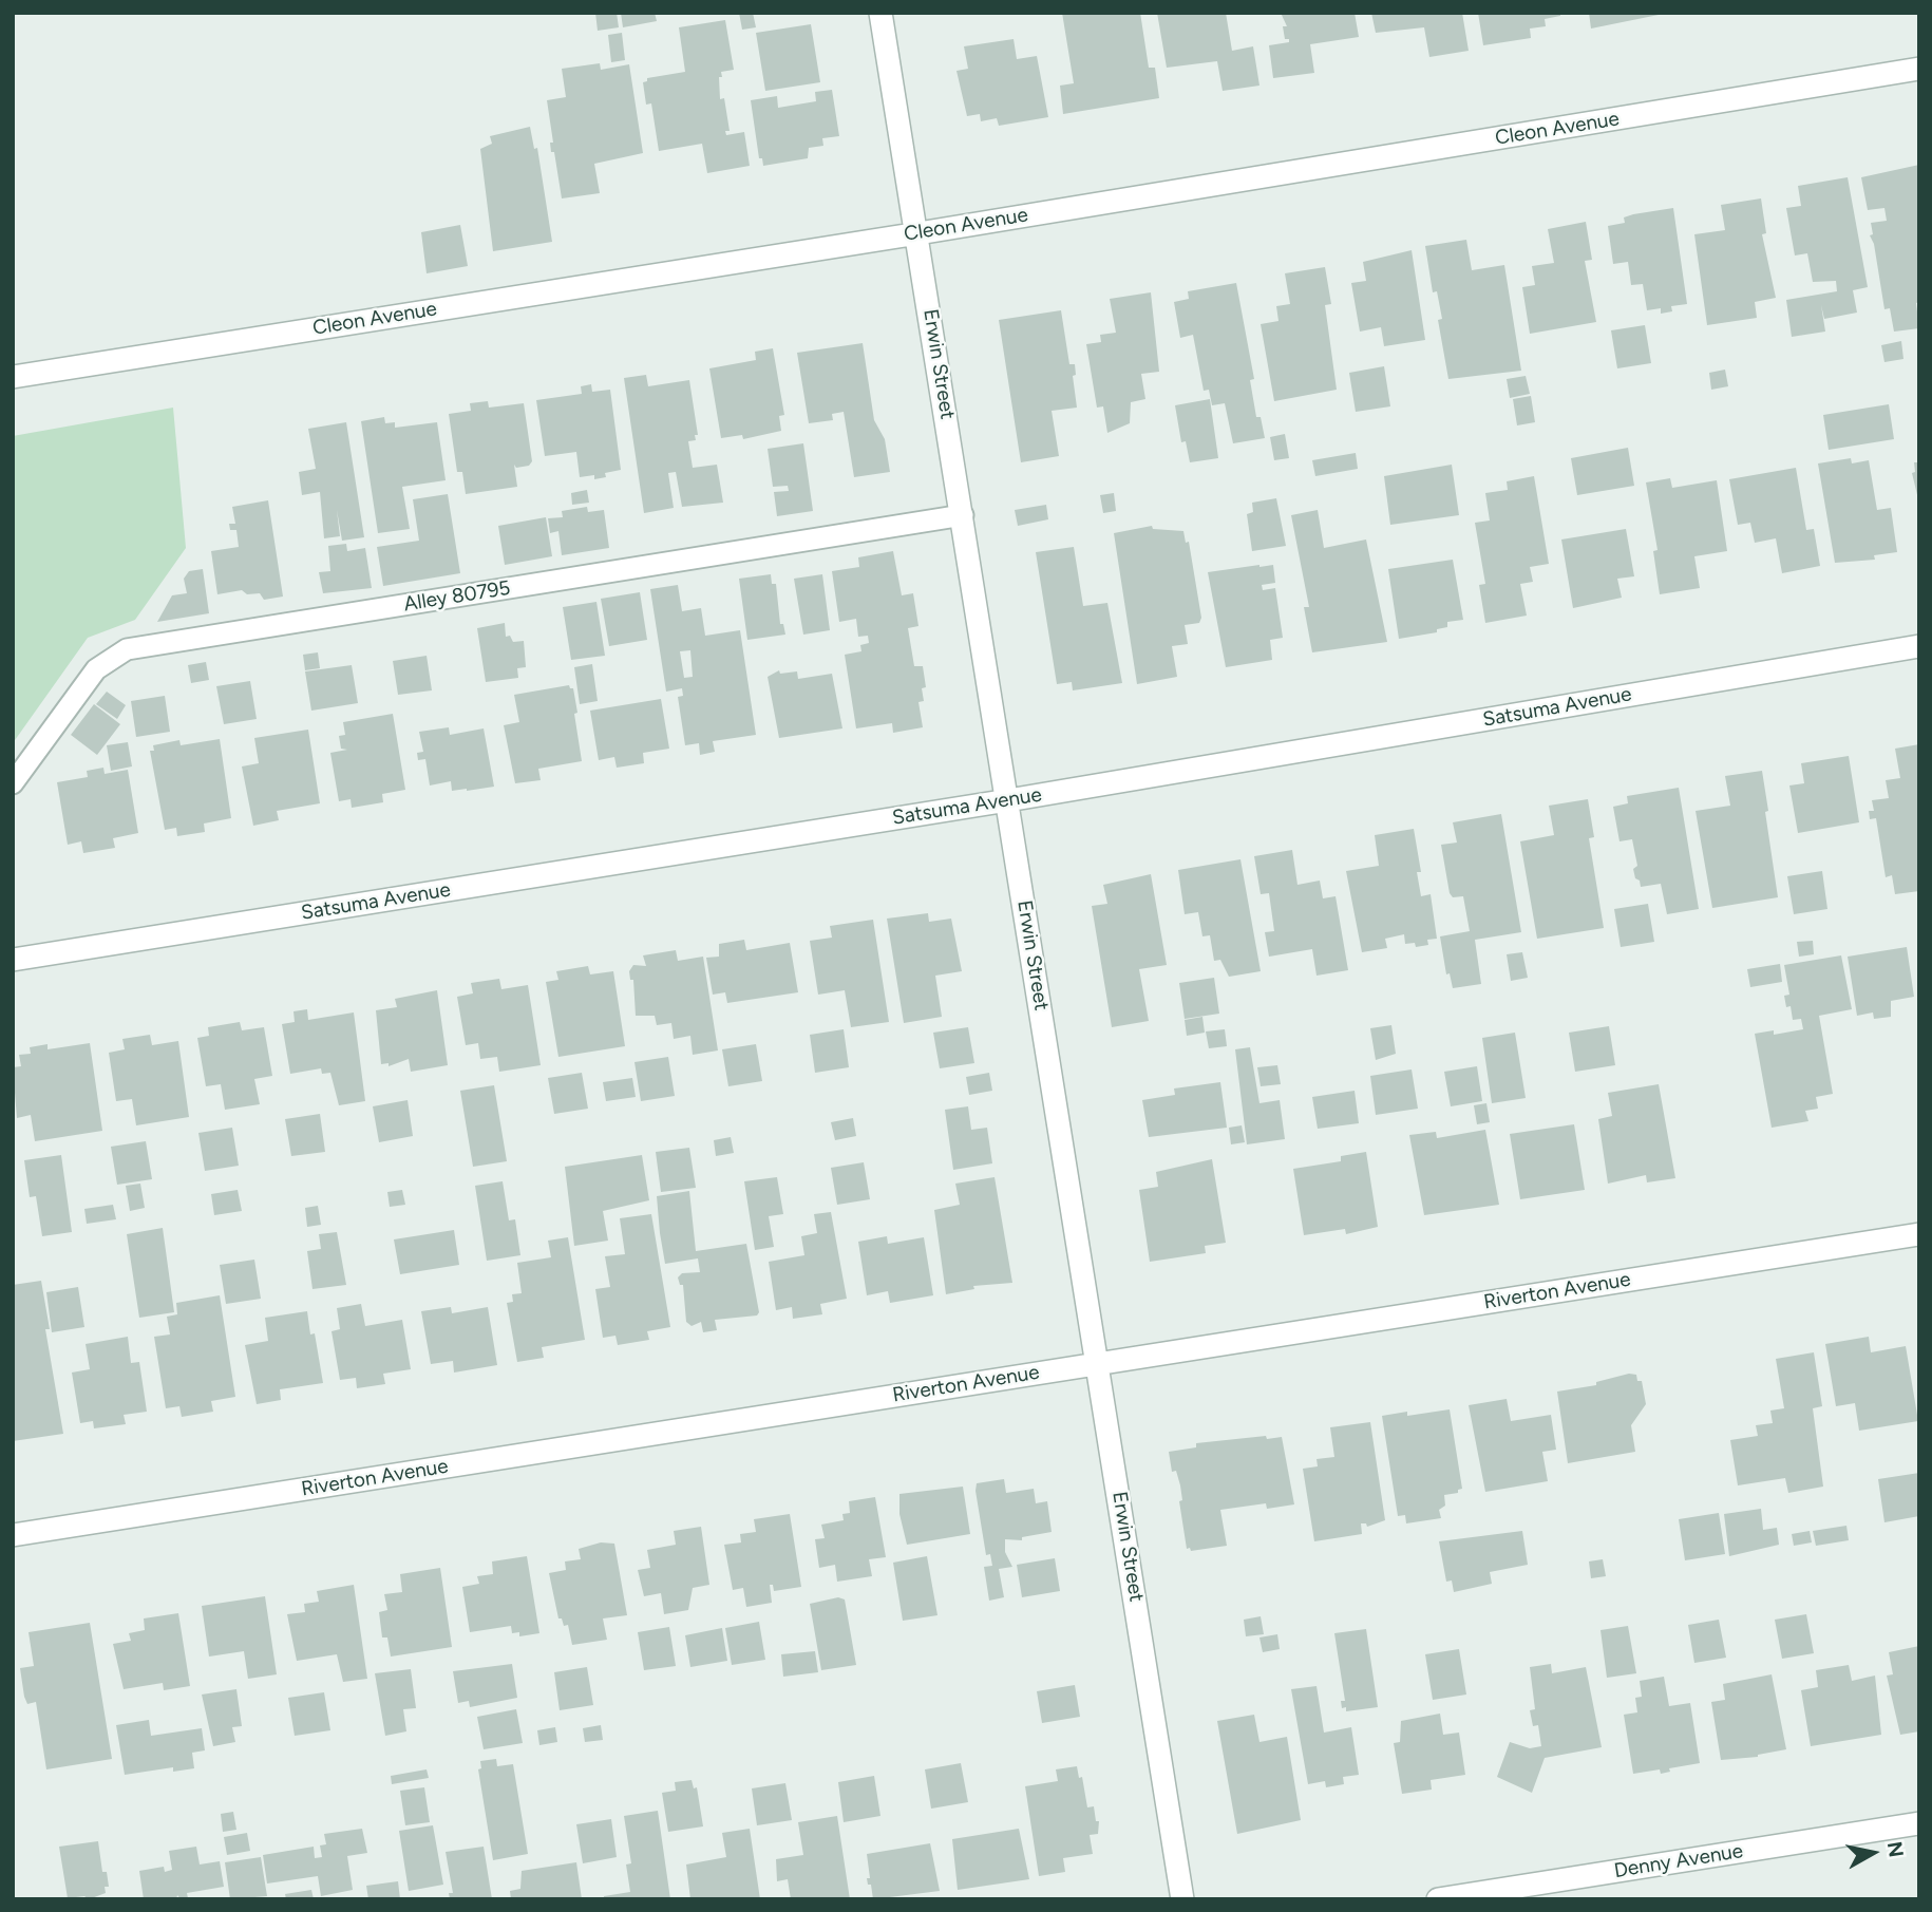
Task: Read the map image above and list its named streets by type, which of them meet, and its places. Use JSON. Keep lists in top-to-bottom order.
{
  "streets": {
    "street": [
      "Cleon Avenue",
      "Erwin Street",
      "Satsuma Avenue",
      "Riverton Avenue",
      "Denny Avenue"
    ],
    "lane": ["Alley 80795"]
  },
  "crossings": [
    ["Cleon Avenue", "Erwin Street"],
    ["Erwin Street", "Alley 80795"],
    ["Erwin Street", "Satsuma Avenue"],
    ["Erwin Street", "Riverton Avenue"]
  ],
  "north": "right"
}
